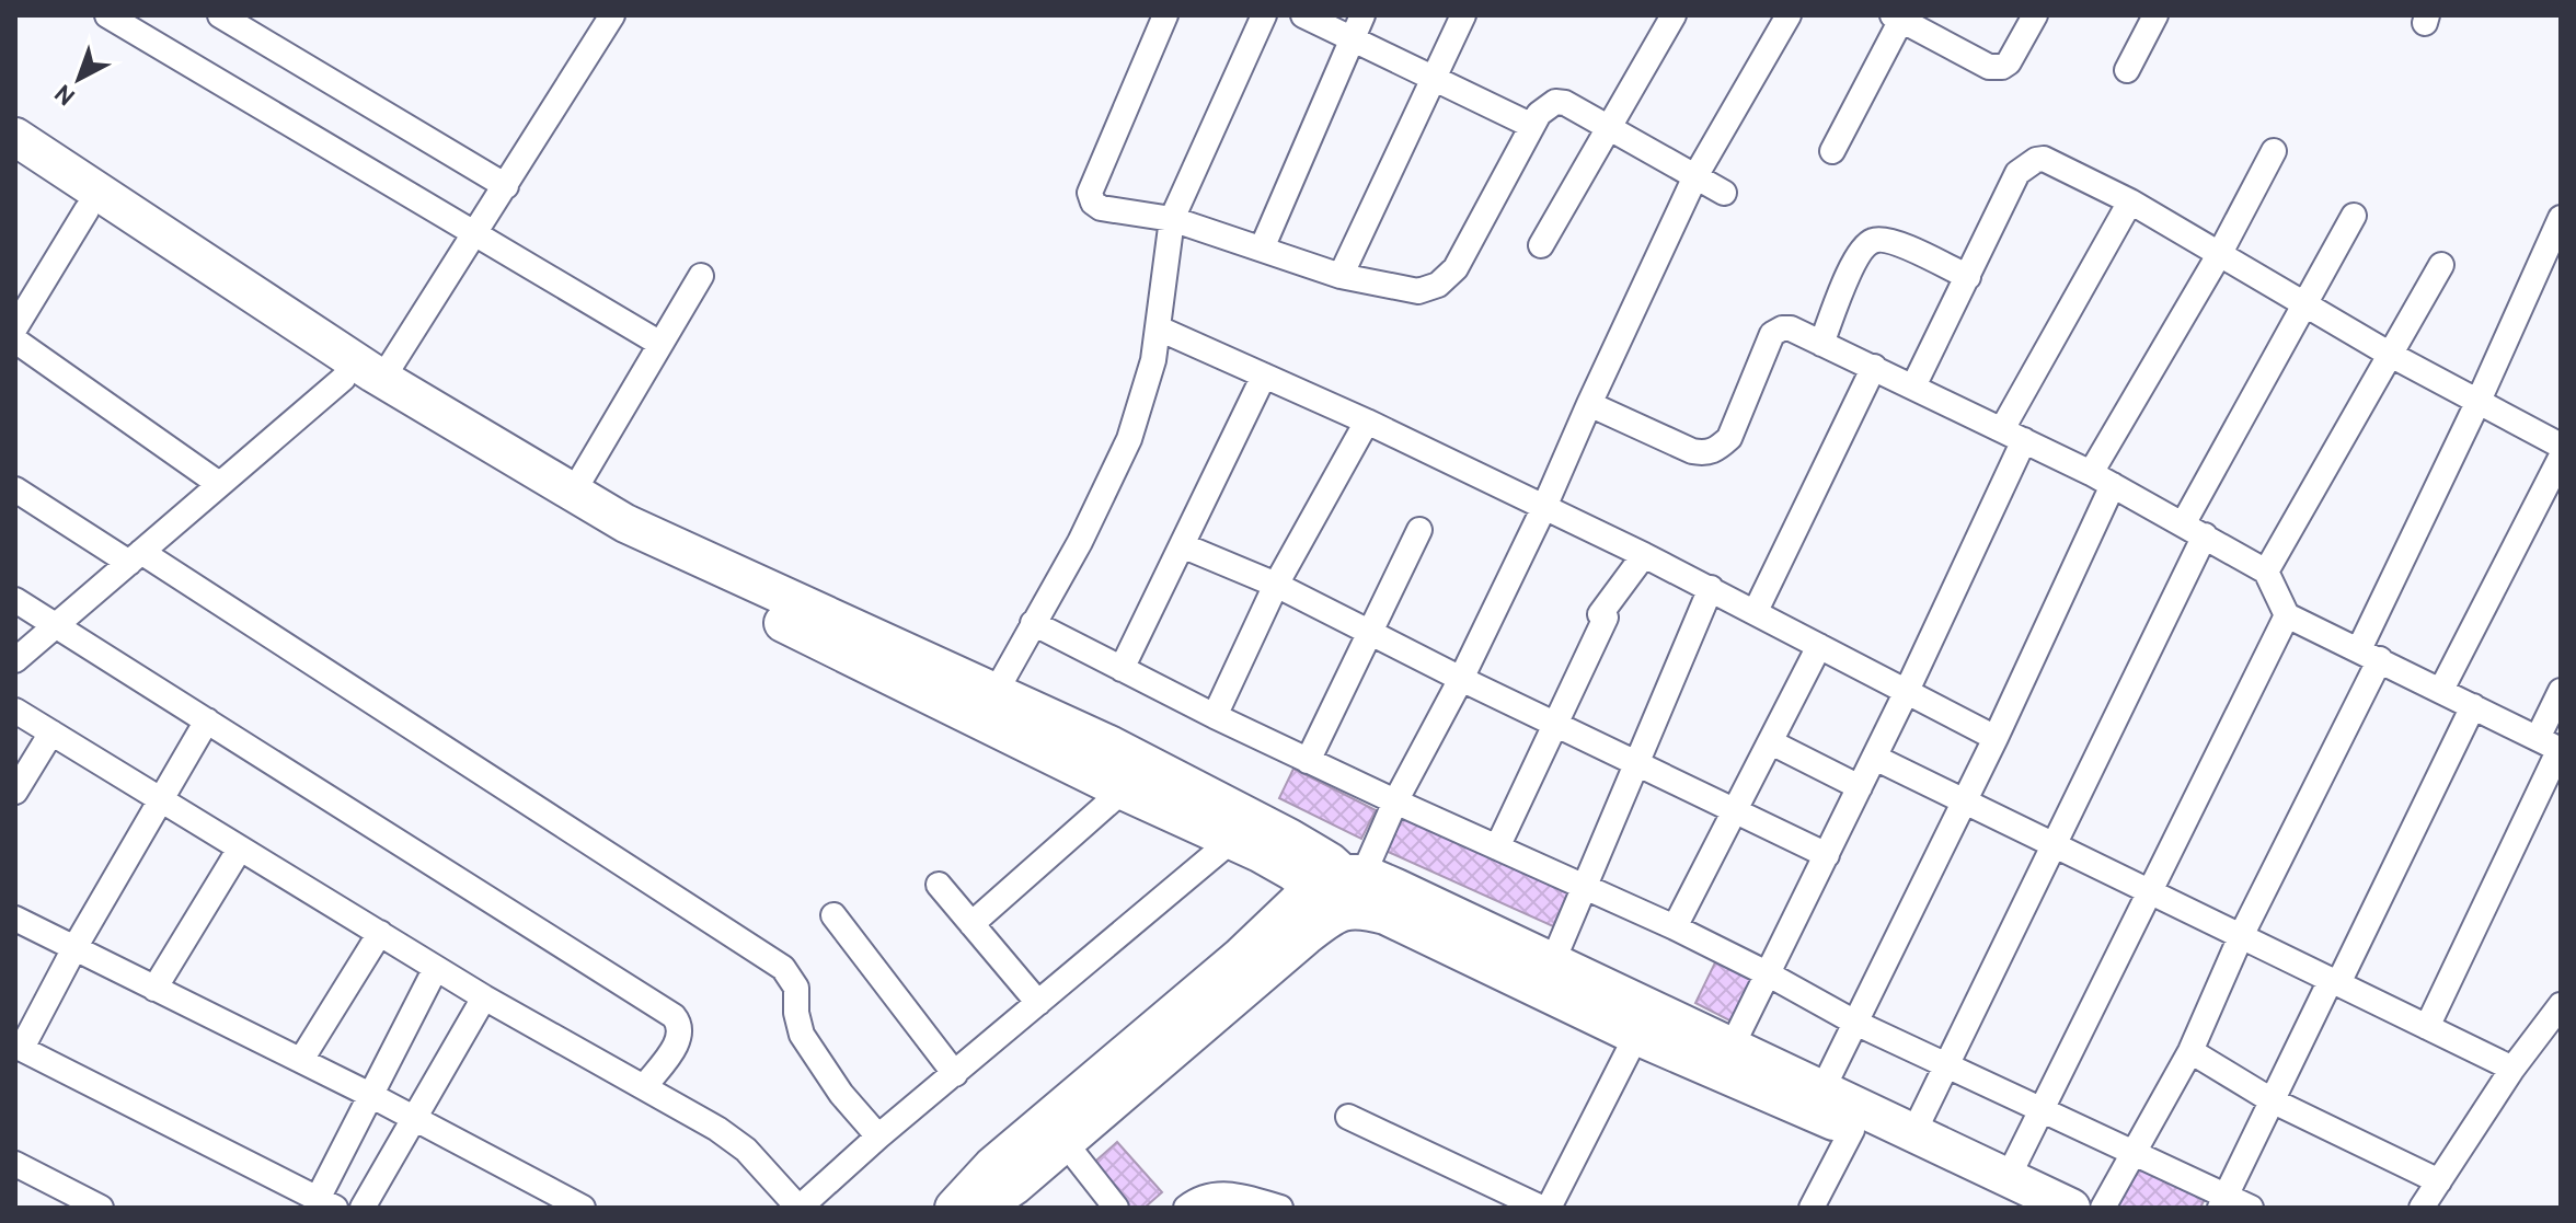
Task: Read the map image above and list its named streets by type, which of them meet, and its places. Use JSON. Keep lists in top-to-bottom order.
{
  "north": "bottom left"
}
